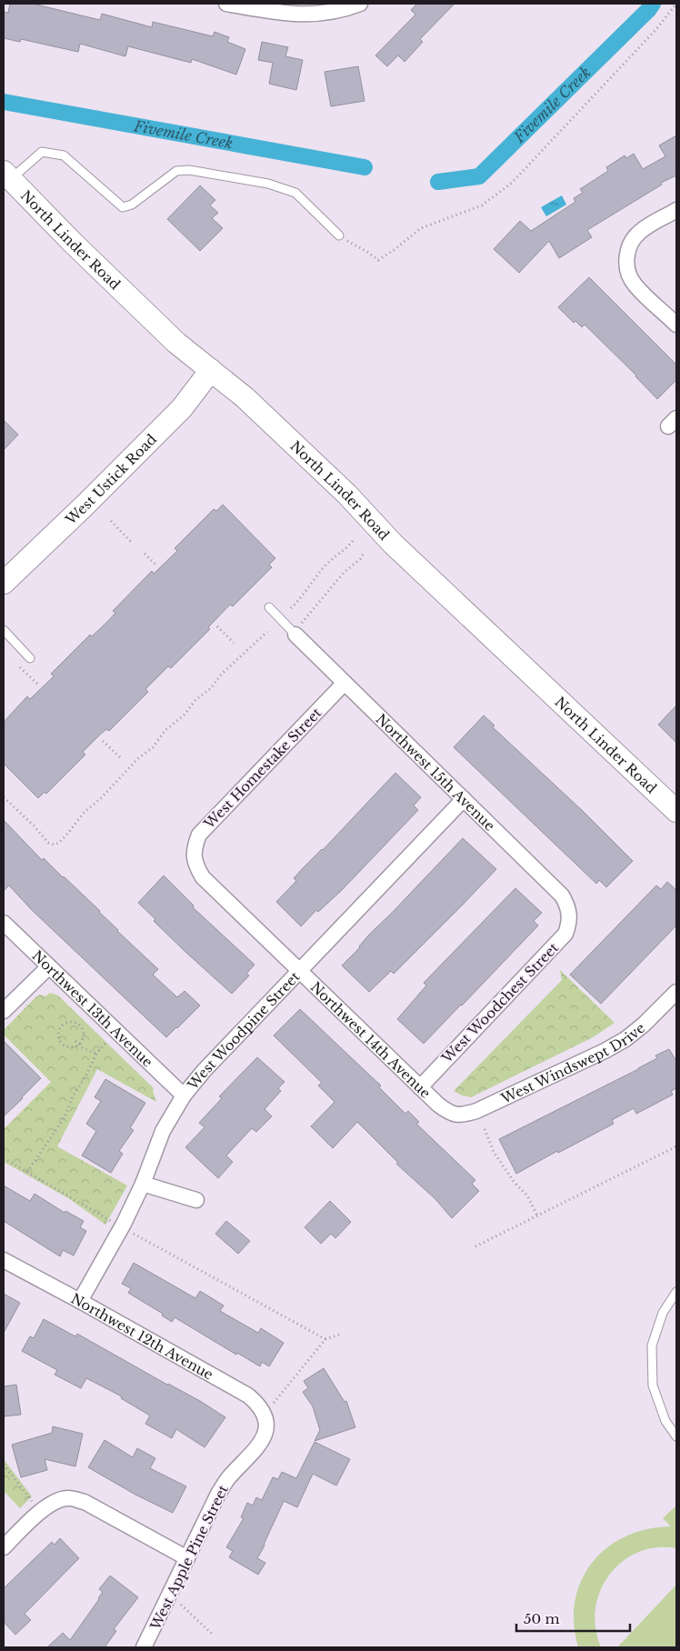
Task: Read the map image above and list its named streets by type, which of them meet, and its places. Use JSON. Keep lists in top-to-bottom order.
{
  "streets": {
    "main road": ["North Linder Road", "West Ustick Road"],
    "street": [
      "West Homestake Street",
      "Northwest 15th Avenue",
      "West Woodchest Street",
      "Northwest 13th Avenue",
      "West Woodpine Street",
      "Northwest 14th Avenue",
      "West Windswept Drive",
      "Northwest 12th Avenue",
      "West Apple Pine Street"
    ]
  },
  "crossings": [
    ["North Linder Road", "West Ustick Road"],
    ["West Homestake Street", "Northwest 15th Avenue"],
    ["West Homestake Street", "Northwest 14th Avenue"],
    ["Northwest 15th Avenue", "West Woodchest Street"],
    ["Northwest 15th Avenue", "West Woodpine Street"],
    ["West Woodchest Street", "Northwest 14th Avenue"],
    ["Northwest 13th Avenue", "West Woodpine Street"],
    ["West Woodpine Street", "Northwest 14th Avenue"],
    ["West Woodpine Street", "Northwest 12th Avenue"],
    ["Northwest 14th Avenue", "West Windswept Drive"],
    ["Northwest 12th Avenue", "West Apple Pine Street"]
  ],
  "water": ["Fivemile Creek"],
  "scale_bar": "50 m"
}
